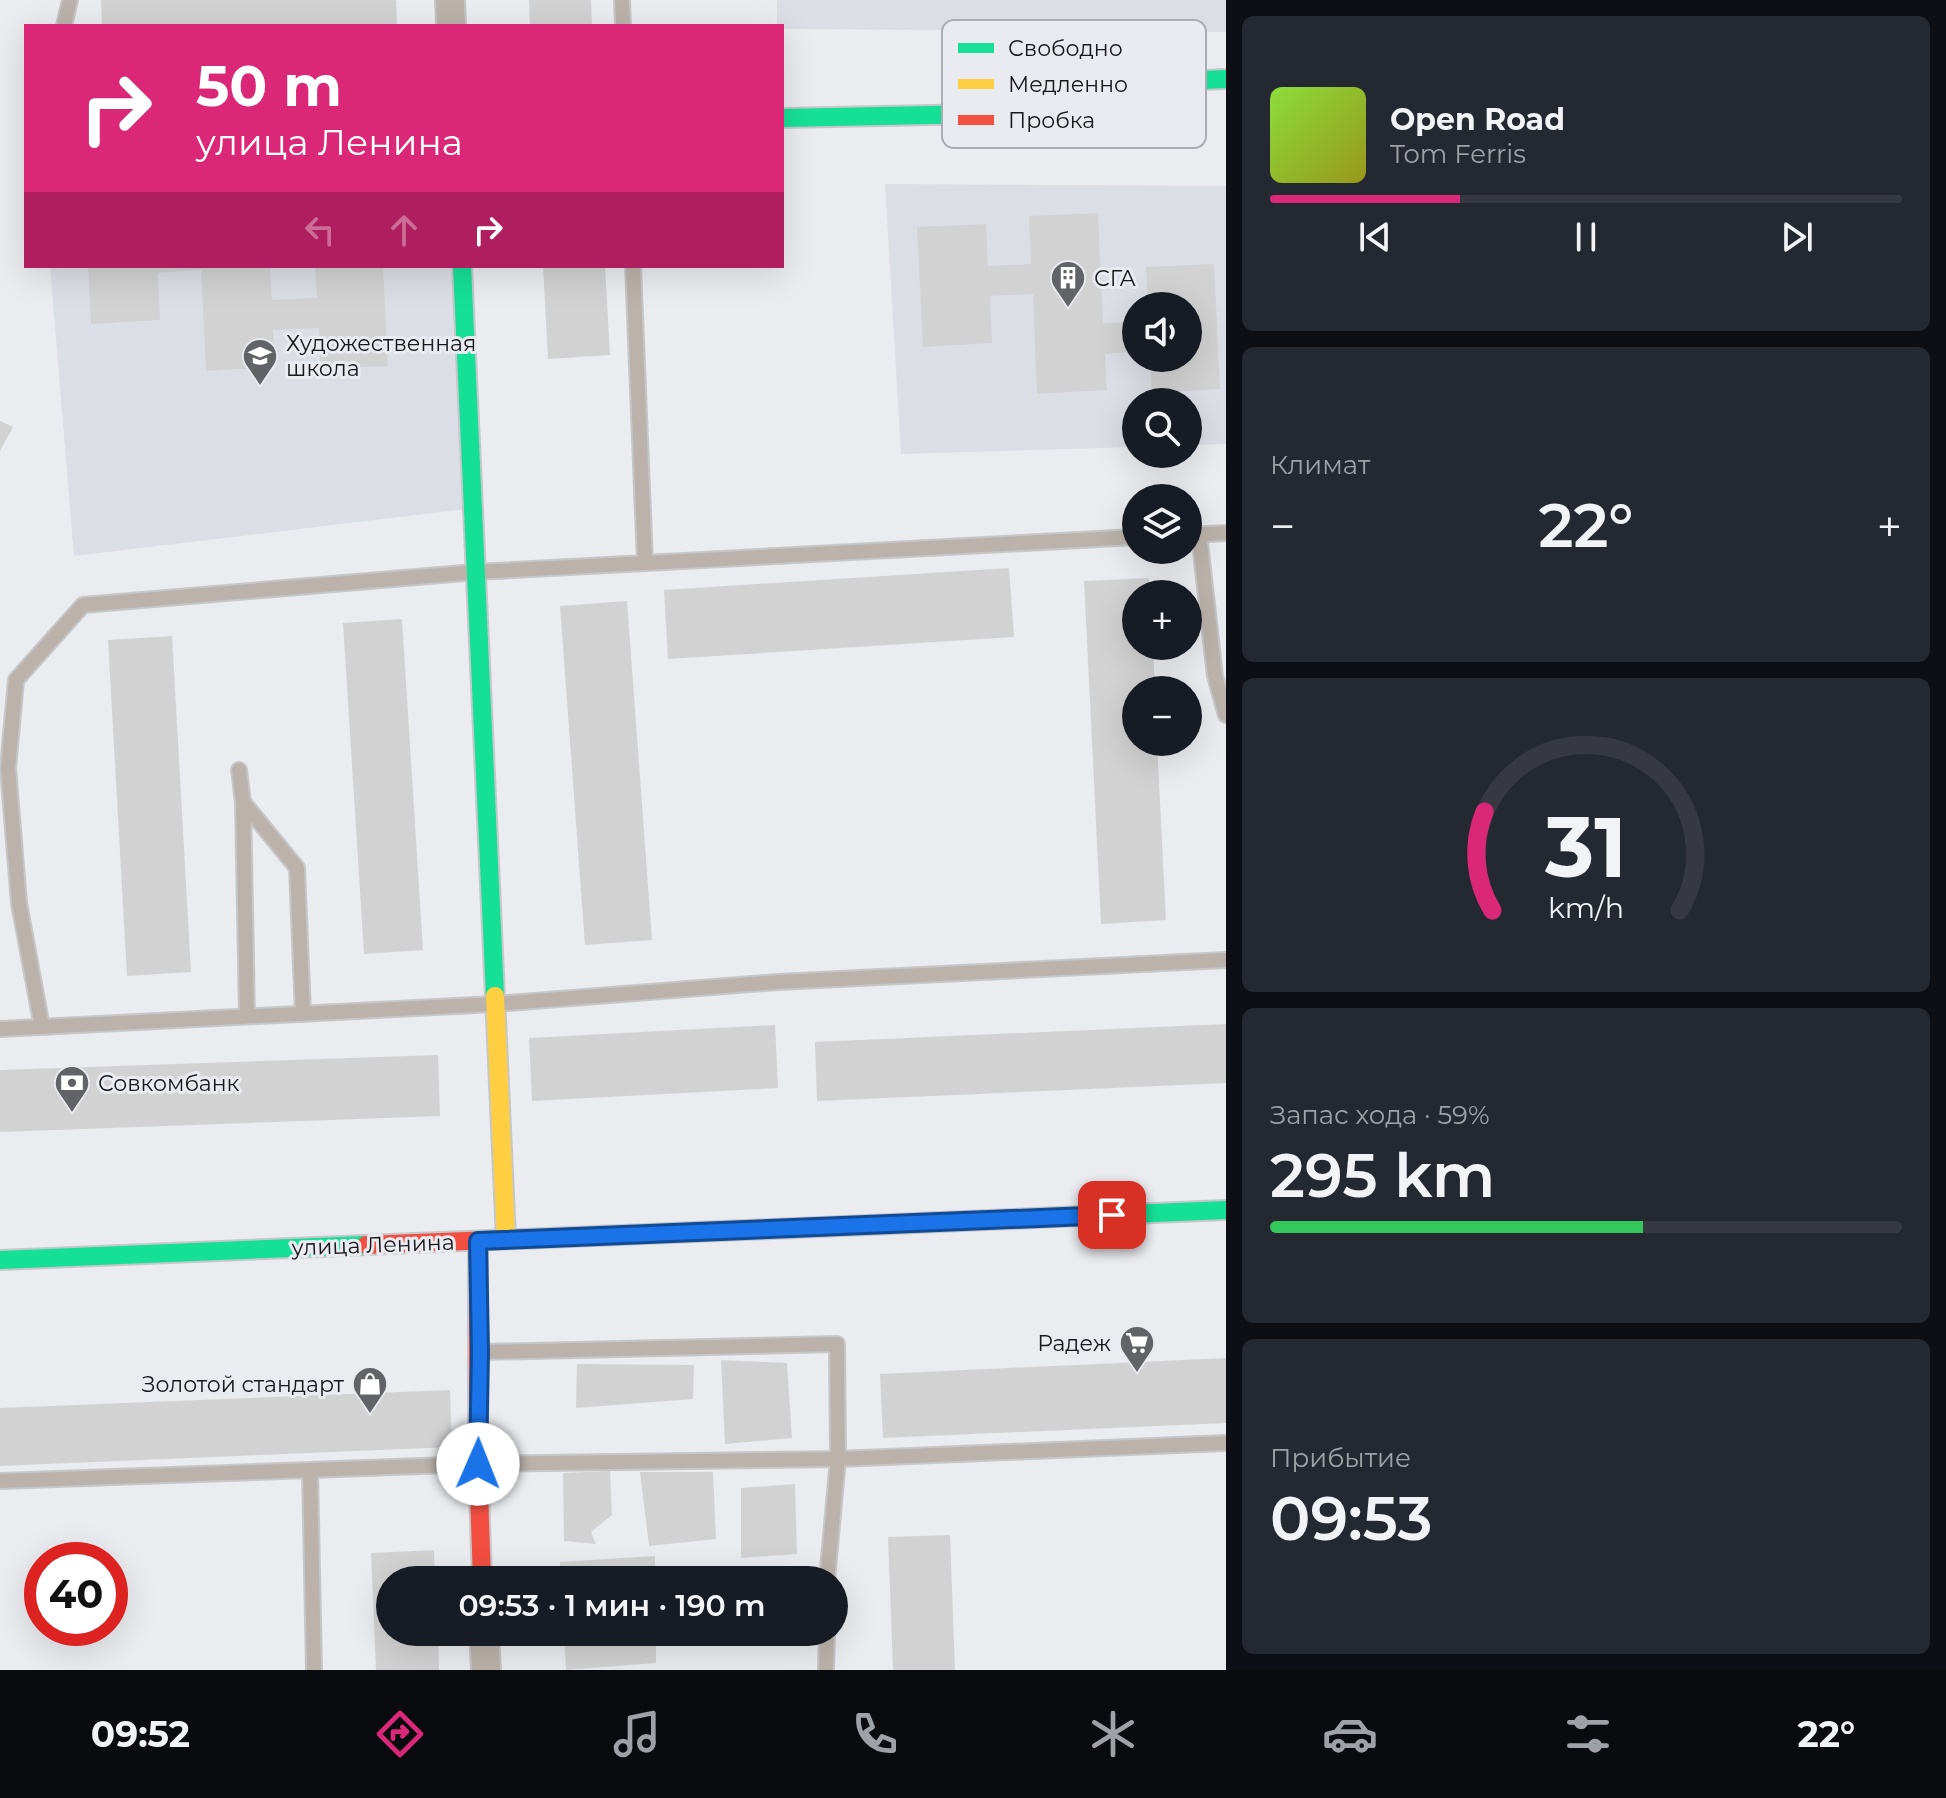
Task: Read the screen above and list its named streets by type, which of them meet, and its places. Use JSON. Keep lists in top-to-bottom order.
{
  "streets": {
    "street": ["улица Ленина"]
  },
  "places": {
    "building": ["СГА"],
    "school or university": ["Художественная школа"],
    "bank": ["Совкомбанк"],
    "supermarket": ["Радеж"],
    "shop": ["Золотой стандарт"]
  },
  "legend": ["Свободно", "Медленно", "Пробка"],
  "page": {
    "turn": ["50 m", "улица Ленина"],
    "song": ["Open Road", "Tom Ferris"],
    "map_buttons": ["+", "−"],
    "tile": [
      "Климат",
      ["Запас хода · 59%", "295 km"],
      ["Прибытие", "09:53"]
    ],
    "heat": ["−", "22°", "+"],
    "limit": "40",
    "trip": "09:53 · 1 мин · 190 m",
    "tabs": ["09:52", "22°"],
    "gauge": ["31", "km/h"]
  }
}
